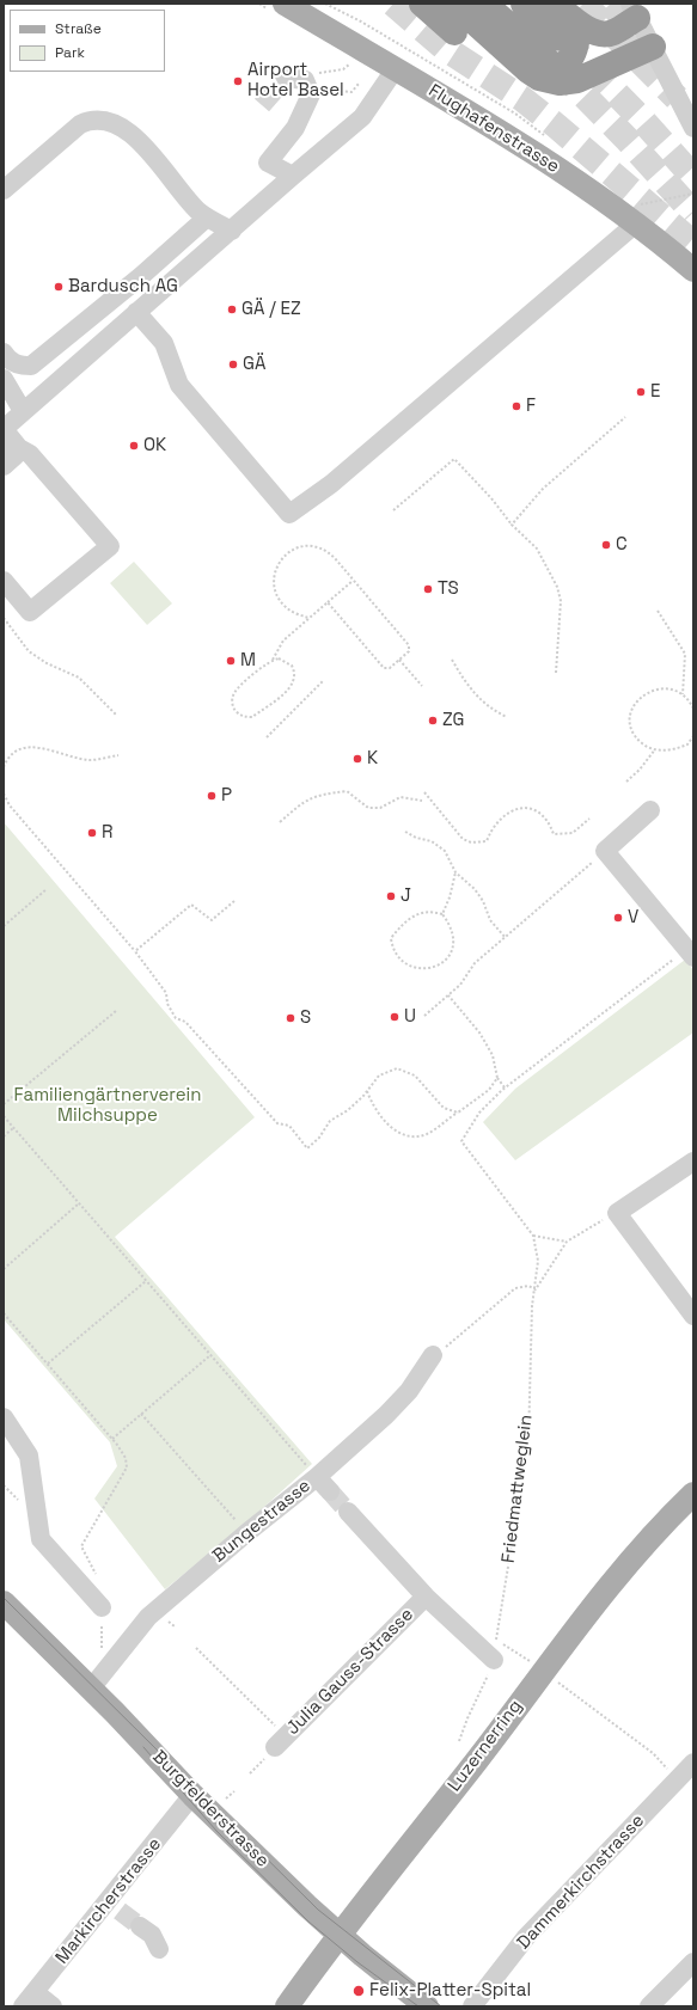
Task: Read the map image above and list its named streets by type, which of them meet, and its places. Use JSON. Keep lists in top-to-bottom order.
{
  "streets": {
    "main road": ["Flughafenstrasse", "Luzernerring", "Burgfelderstrasse"],
    "street": [
      "Bungestrasse",
      "Julia Gauss-Strasse",
      "Dammerkirchstrasse",
      "Markircherstrasse"
    ],
    "path": ["Friedmattweglein"]
  },
  "crossings": [
    ["Friedmattweglein", "Julia Gauss-Strasse"],
    ["Bungestrasse", "Burgfelderstrasse"],
    ["Luzernerring", "Burgfelderstrasse"],
    ["Burgfelderstrasse", "Markircherstrasse"]
  ],
  "parks": ["Familiengärtnerverein Milchsuppe"],
  "places": [
    "Airport Hotel Basel",
    "Bardusch AG",
    "GÄ / EZ",
    "GÄ",
    "E",
    "F",
    "OK",
    "C",
    "TS",
    "M",
    "ZG",
    "K",
    "P",
    "R",
    "J",
    "V",
    "U",
    "S",
    "Felix-Platter-Spital"
  ],
  "legend": ["Straße", "Park"]
}
